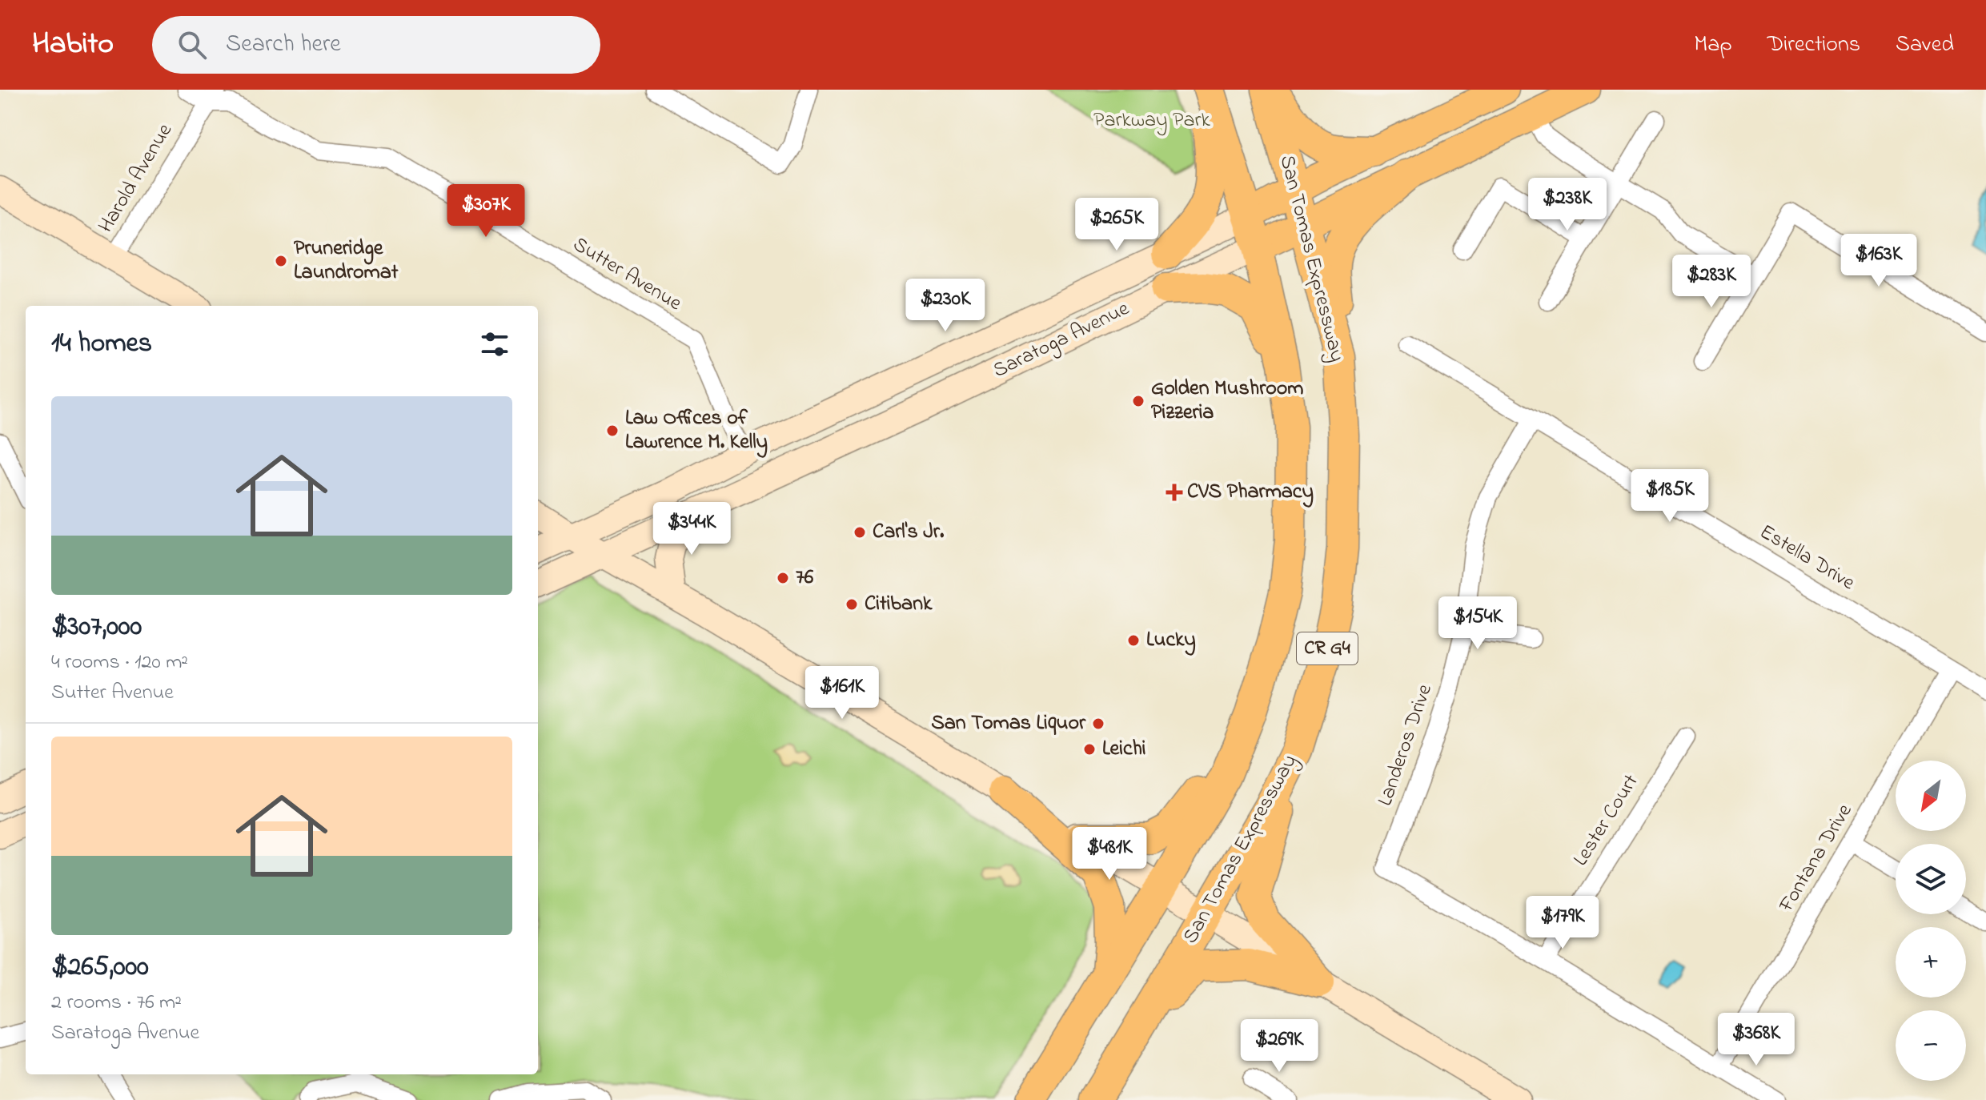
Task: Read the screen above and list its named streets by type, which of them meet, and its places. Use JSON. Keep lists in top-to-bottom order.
{
  "streets": {
    "highway": ["San Tomas Expressway", "CR G4"],
    "main road": ["Saratoga Avenue"],
    "street": [
      "Harold Avenue",
      "Sutter Avenue",
      "Estella Drive",
      "Landeros Drive",
      "Lester Court",
      "Fontana Drive"
    ]
  },
  "crossings": [
    ["Harold Avenue", "Sutter Avenue"],
    ["San Tomas Expressway", "Saratoga Avenue"],
    ["Sutter Avenue", "Saratoga Avenue"],
    ["Saratoga Avenue", "CR G4"],
    ["Estella Drive", "Landeros Drive"],
    ["Estella Drive", "Fontana Drive"],
    ["Landeros Drive", "Lester Court"]
  ],
  "parks": ["Parkway Park"],
  "places": {
    "other": [
      "Pruneridge Laundromat",
      "Golden Mushroom Pizzeria",
      "Law Offices of Lawrence M. Kelly",
      "Carl's Jr.",
      "76",
      "Citibank",
      "Lucky",
      "San Tomas Liquor",
      "Leichi"
    ],
    "health": ["CVS Pharmacy"]
  },
  "north": "bottom left",
  "page": {
    "header": "Habito",
    "search": "Search here",
    "nav": ["Map", "Directions", "Saved"],
    "price": [
      "$238K",
      "$307K",
      "$265K",
      "$163K",
      "$283K",
      "$230K",
      "$185K",
      "$344K",
      "$154K",
      "$161K",
      "$481K",
      "$179K",
      "$368K",
      "$269K"
    ],
    "heading": "14 homes",
    "list": [
      {
        "name": "$307,000",
        "note": "4 rooms · 120 m² · Sutter Avenue"
      },
      {
        "name": "$265,000",
        "note": "2 rooms · 76 m² · Saratoga Avenue"
      }
    ],
    "map_buttons": ["+", "−"]
  }
}
